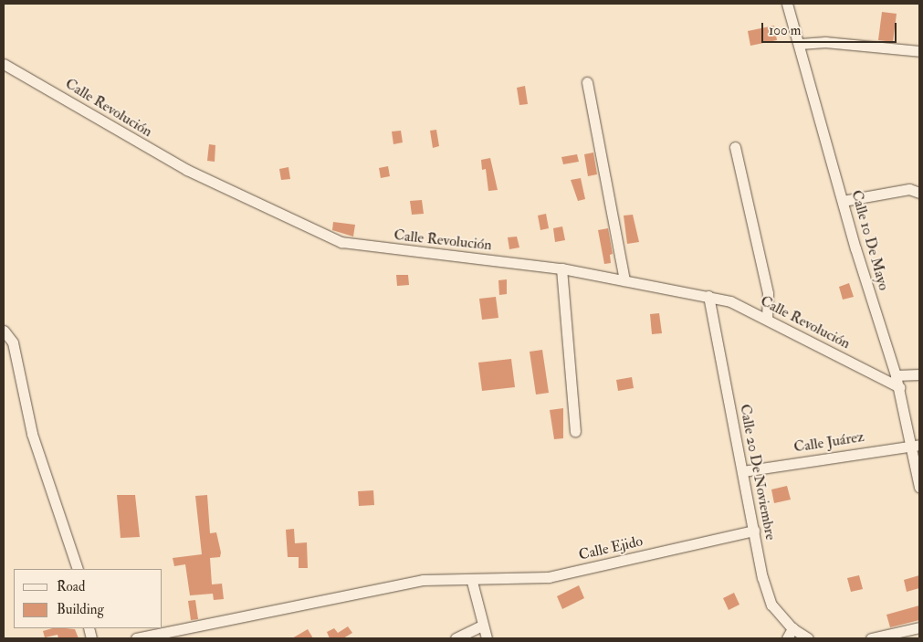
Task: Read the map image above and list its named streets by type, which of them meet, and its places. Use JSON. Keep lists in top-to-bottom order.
{
  "streets": {
    "street": [
      "Calle Revolución",
      "Calle 10 De Mayo",
      "Calle Juárez",
      "Calle 20 De Noviembre",
      "Calle Ejido"
    ]
  },
  "crossings": [
    ["Calle Revolución", "Calle 10 De Mayo"],
    ["Calle Revolución", "Calle 20 De Noviembre"],
    ["Calle 10 De Mayo", "Calle Juárez"],
    ["Calle Juárez", "Calle 20 De Noviembre"],
    ["Calle 20 De Noviembre", "Calle Ejido"]
  ],
  "legend": ["Road", "Building"],
  "scale_bar": "100 m"
}
